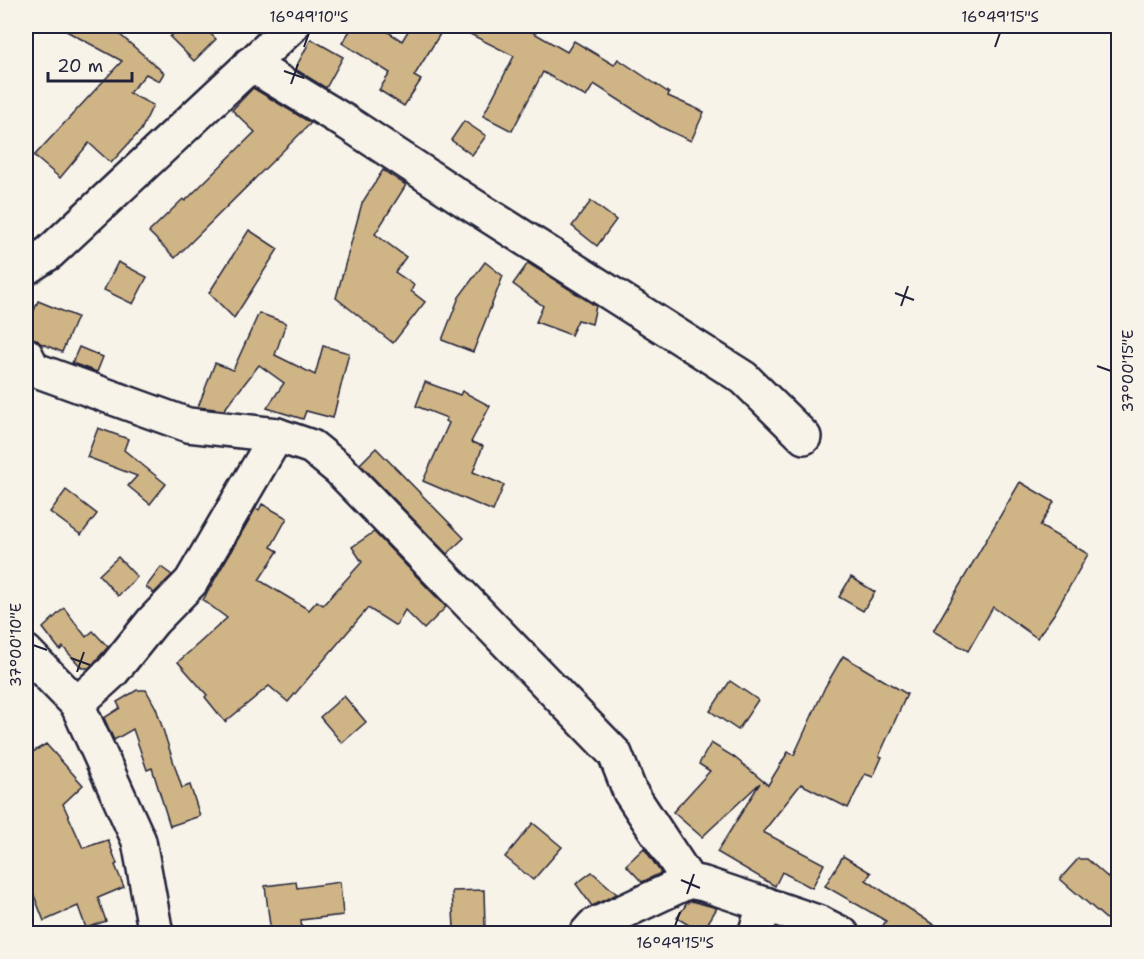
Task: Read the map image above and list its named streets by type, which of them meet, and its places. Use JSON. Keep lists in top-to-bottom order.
{
  "scale_bar": "20 m",
  "coordinates": [
    "16°49'10\"S",
    "16°49'15\"S",
    "37°00'15\"E",
    "37°00'10\"E"
  ]
}
